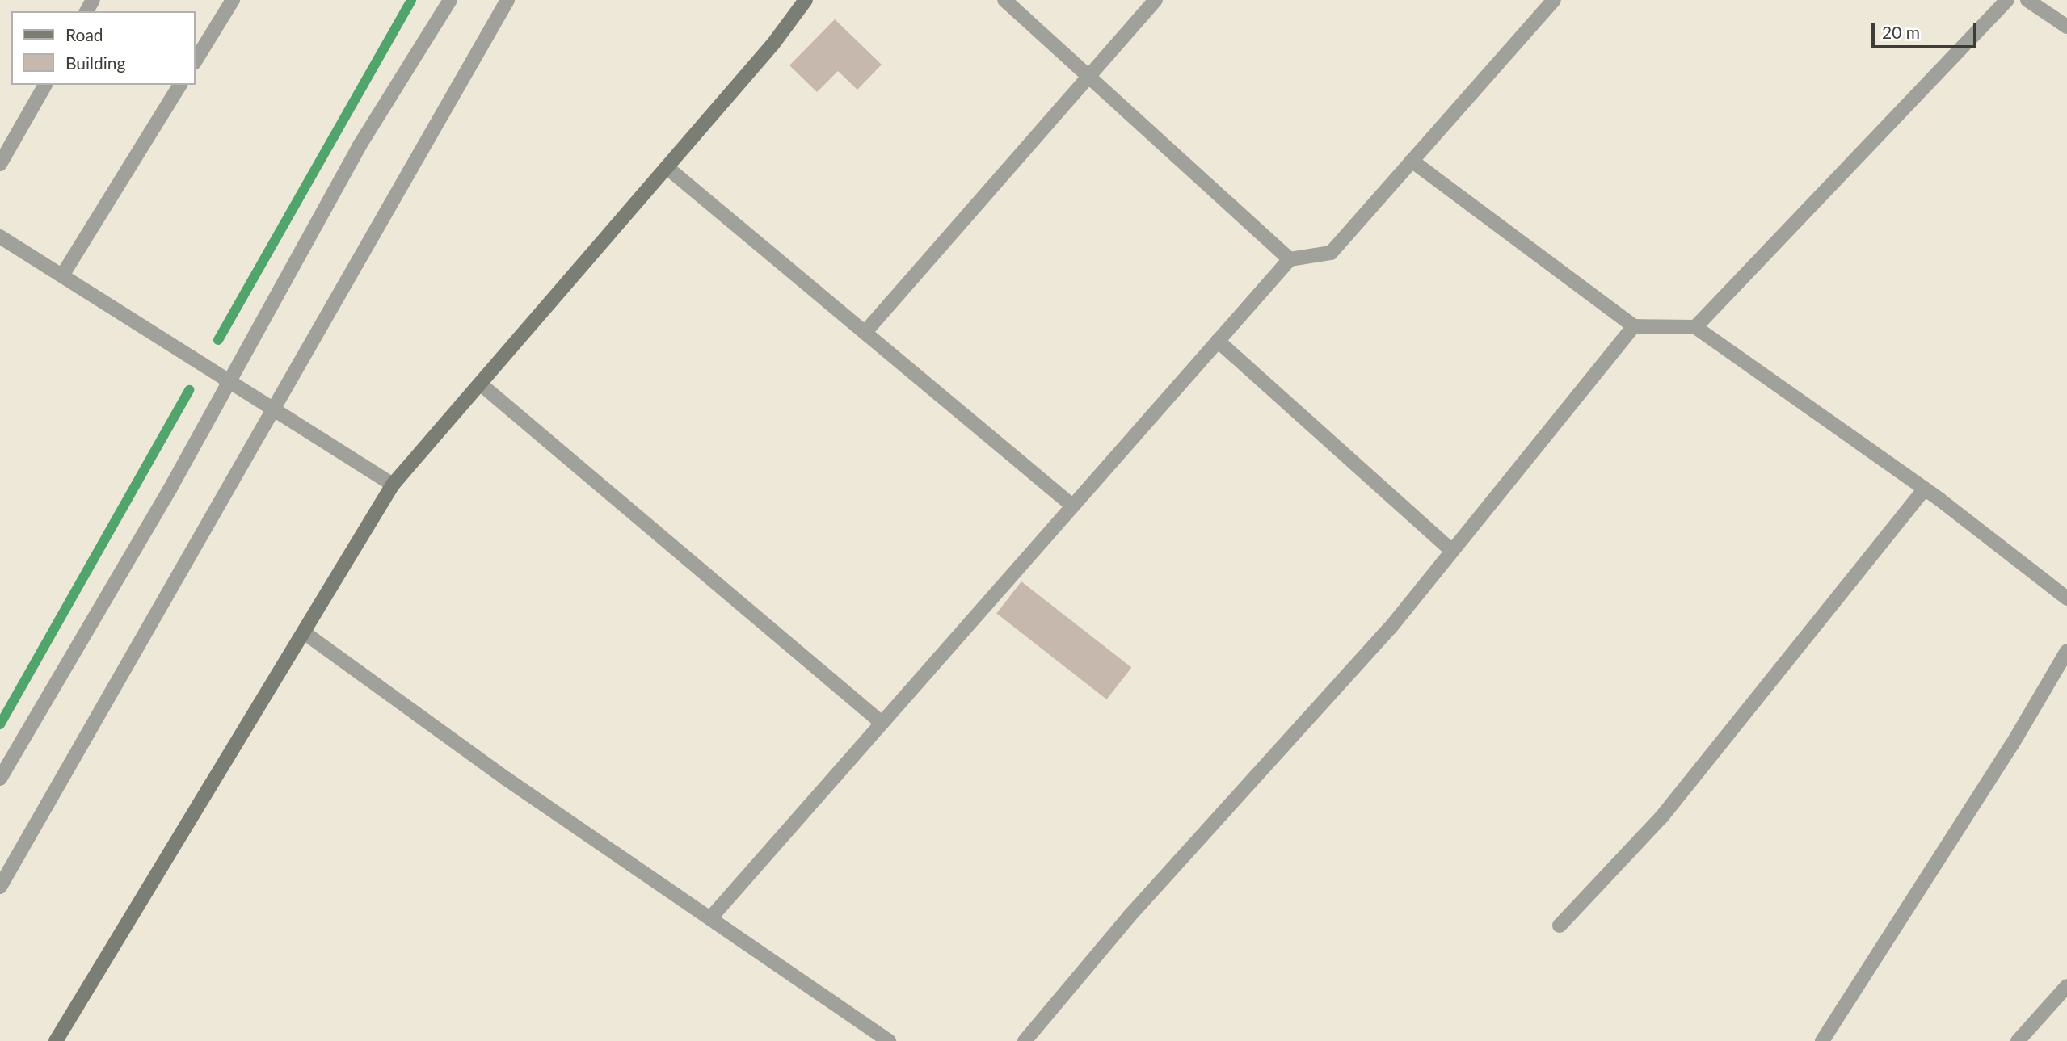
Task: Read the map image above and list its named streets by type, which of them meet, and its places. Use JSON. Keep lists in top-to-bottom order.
{
  "legend": ["Road", "Building"],
  "scale_bar": "20 m"
}
